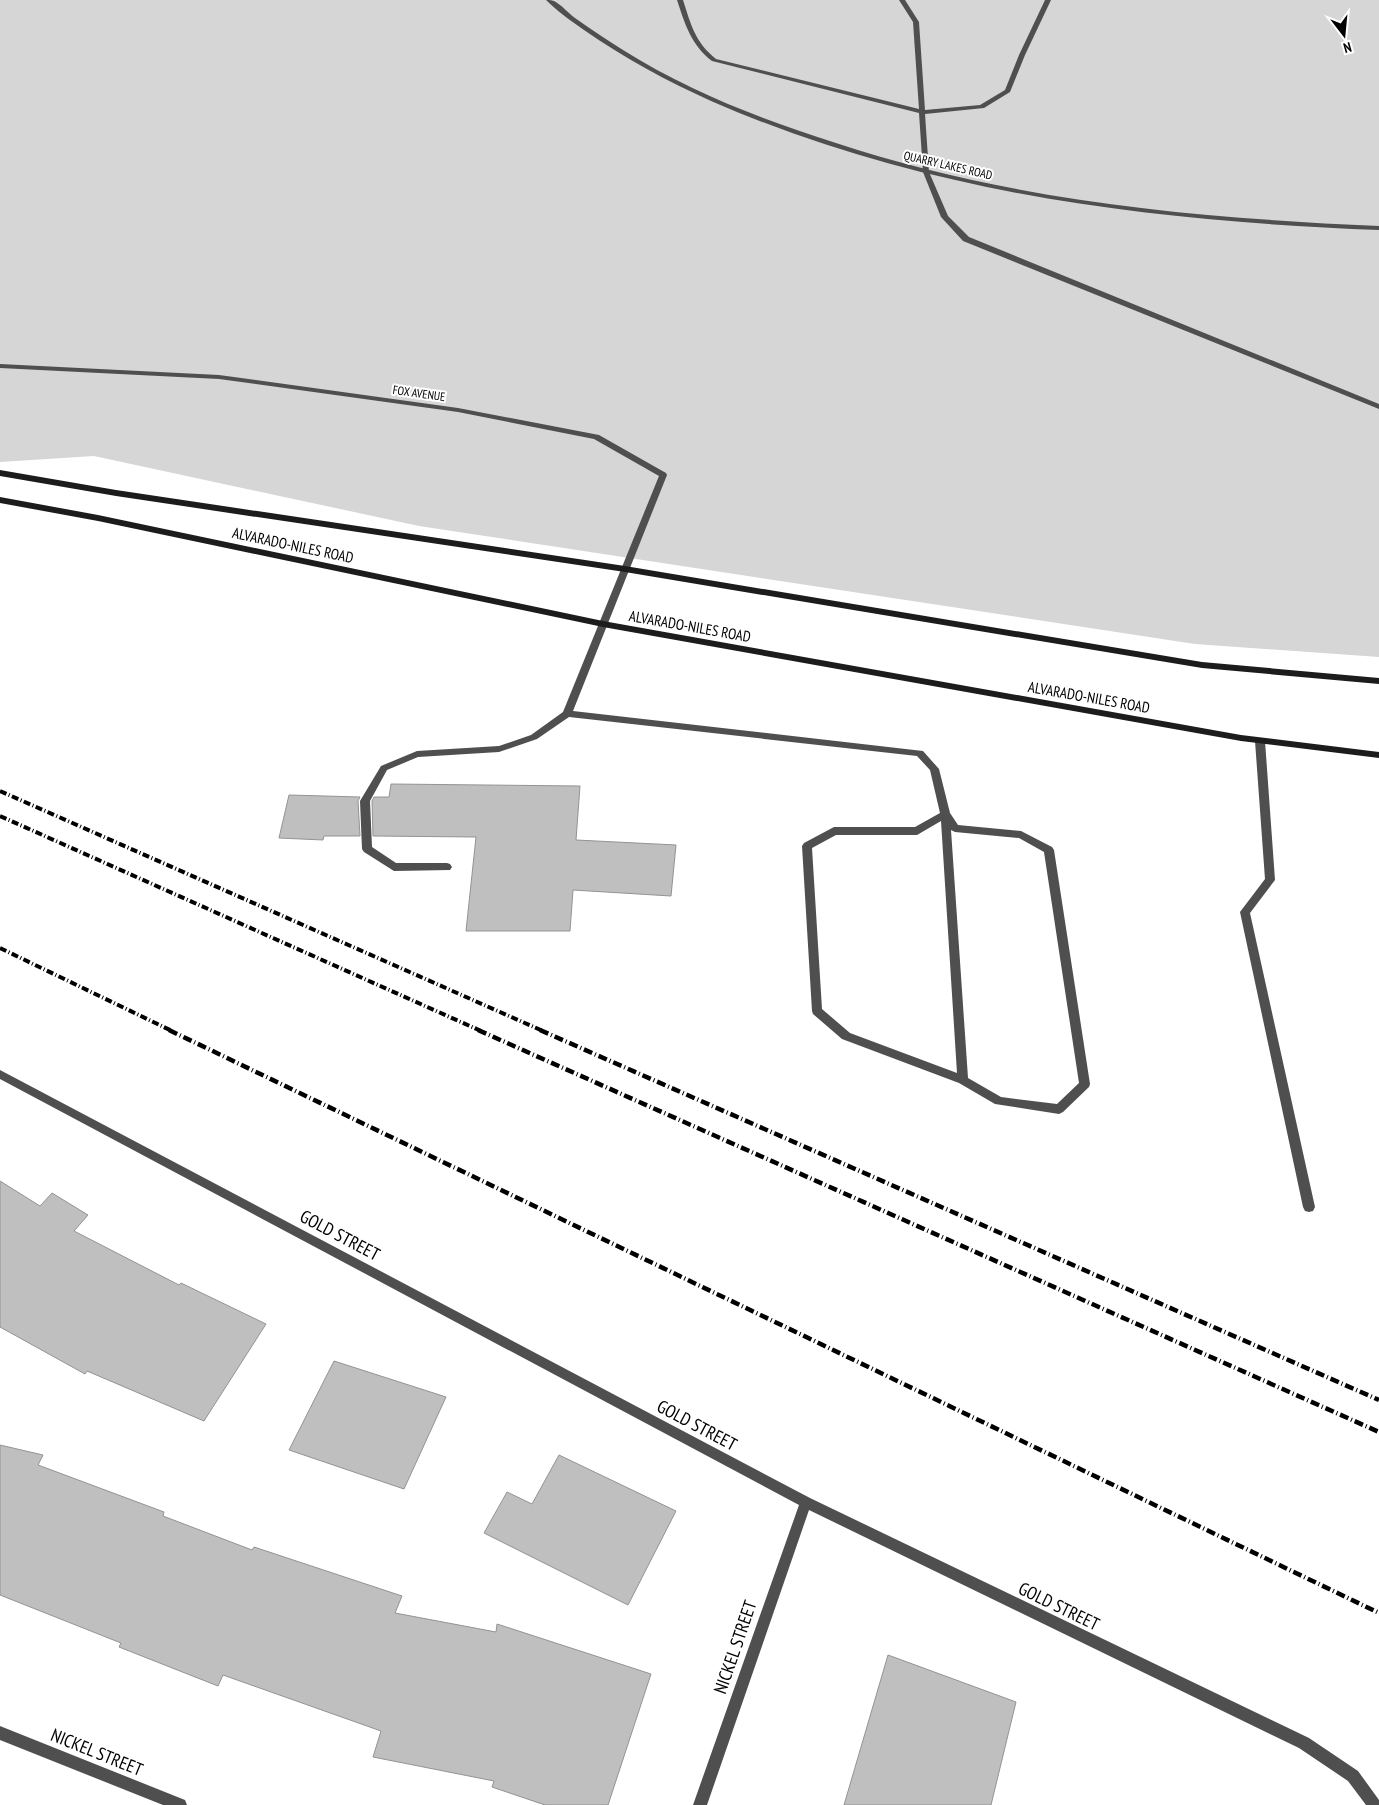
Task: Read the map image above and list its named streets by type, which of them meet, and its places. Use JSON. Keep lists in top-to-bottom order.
{
  "streets": {
    "main road": ["ALVARADO-NILES ROAD"],
    "street": [
      "QUARRY LAKES ROAD",
      "FOX AVENUE",
      "GOLD STREET",
      "NICKEL STREET"
    ]
  },
  "crossings": [
    ["FOX AVENUE", "ALVARADO-NILES ROAD"],
    ["GOLD STREET", "NICKEL STREET"]
  ],
  "north": "bottom"
}
